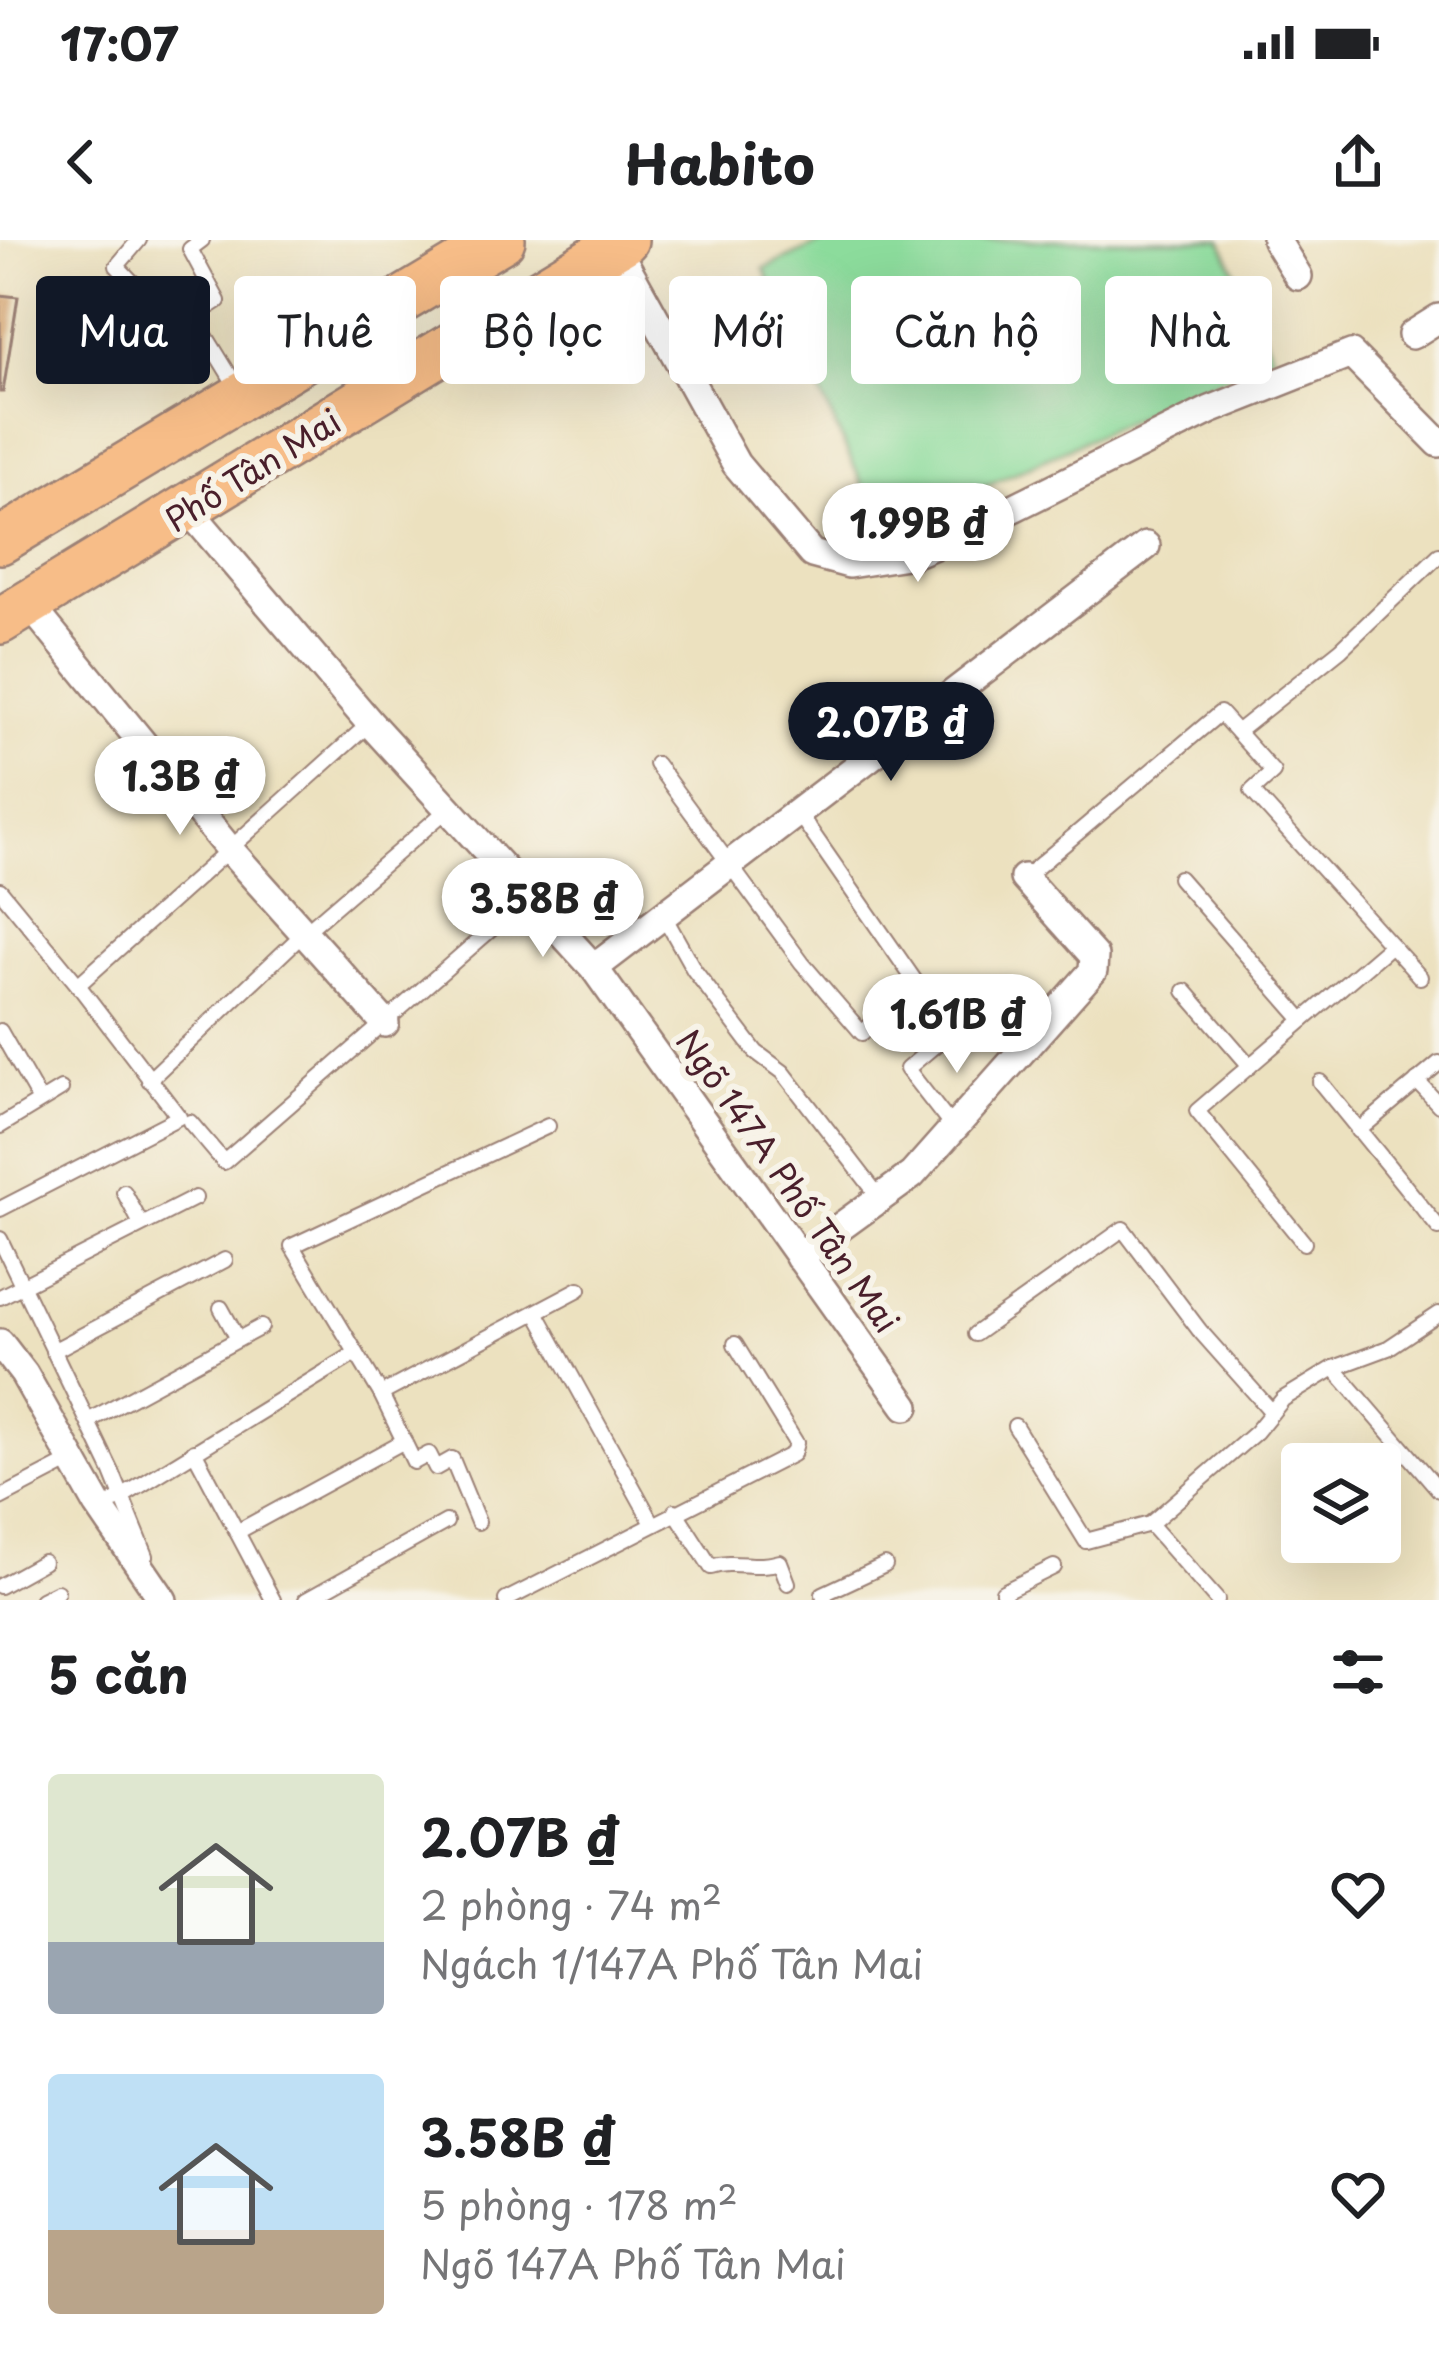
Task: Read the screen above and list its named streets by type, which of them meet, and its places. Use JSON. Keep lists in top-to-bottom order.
{
  "streets": {
    "main road": ["Phố Tân Mai"],
    "street": ["Ngõ 147A Phố Tân Mai"]
  },
  "crossings": [
    ["Phố Tân Mai", "Ngõ 147A Phố Tân Mai"]
  ],
  "page": {
    "status": "17:07",
    "header": "Habito",
    "chip": [
      "Mua",
      "Thuê",
      "Bộ lọc",
      "Mới",
      "Căn hộ",
      "Nhà"
    ],
    "price": [
      "1.99B ₫",
      "2.07B ₫",
      "1.3B ₫",
      "3.58B ₫",
      "1.61B ₫"
    ],
    "heading": "5 căn",
    "list": [
      {
        "name": "2.07B ₫",
        "note": "2 phòng · 74 m² · Ngách 1/147A Phố Tân Mai"
      },
      {
        "name": "3.58B ₫",
        "note": "5 phòng · 178 m² · Ngõ 147A Phố Tân Mai"
      }
    ]
  }
}
